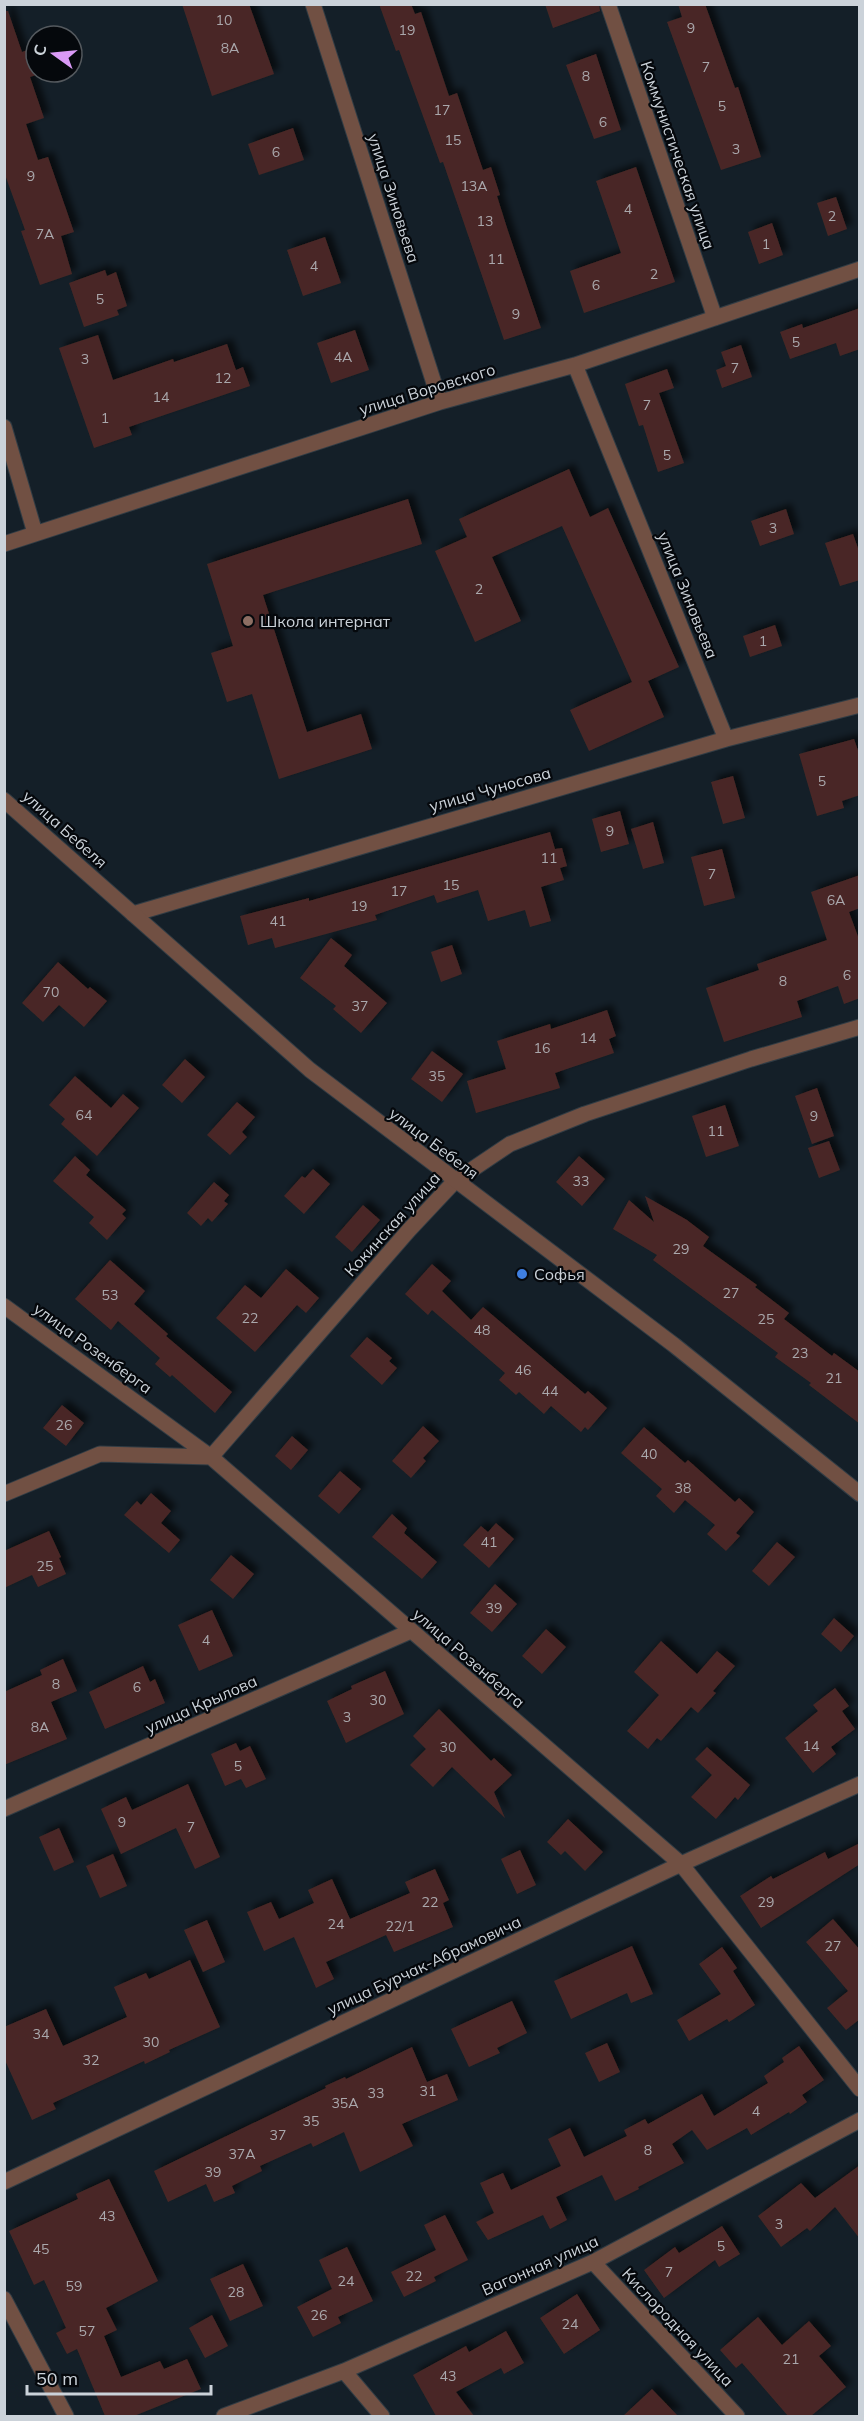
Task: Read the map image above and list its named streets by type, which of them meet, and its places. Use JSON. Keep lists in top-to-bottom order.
{
  "streets": {
    "street": [
      "Коммунистическая улица",
      "улица Зиновьева",
      "улица Воровского",
      "улица Чуносова",
      "улица Бебеля",
      "Кокинская улица",
      "улица Розенберга",
      "улица Крылова",
      "улица Бурчак-Абрамовича",
      "Вагонная улица",
      "Кислородная улица"
    ]
  },
  "crossings": [
    ["Коммунистическая улица", "улица Воровского"],
    ["улица Зиновьева", "улица Воровского"],
    ["улица Зиновьева", "улица Чуносова"],
    ["улица Чуносова", "улица Бебеля"],
    ["улица Бебеля", "Кокинская улица"],
    ["Кокинская улица", "улица Розенберга"],
    ["улица Розенберга", "улица Крылова"],
    ["улица Розенберга", "улица Бурчак-Абрамовича"],
    ["Вагонная улица", "Кислородная улица"]
  ],
  "places": ["Школа интернат", "Софья"],
  "house_numbers": [
    "10",
    "9",
    "19",
    "8А",
    "7",
    "8",
    "5",
    "17",
    "6",
    "15",
    "3",
    "6",
    "9",
    "13А",
    "4",
    "2",
    "13",
    "7А",
    "1",
    "11",
    "4",
    "2",
    "6",
    "5",
    "9",
    "5",
    "4А",
    "3",
    "7",
    "12",
    "14",
    "7",
    "1",
    "5",
    "3",
    "2",
    "1",
    "5",
    "9",
    "11",
    "7",
    "15",
    "17",
    "6А",
    "19",
    "41",
    "6",
    "8",
    "70",
    "37",
    "14",
    "16",
    "35",
    "64",
    "9",
    "11",
    "33",
    "29",
    "27",
    "53",
    "22",
    "25",
    "48",
    "23",
    "46",
    "21",
    "44",
    "26",
    "40",
    "38",
    "41",
    "25",
    "39",
    "4",
    "8",
    "6",
    "30",
    "3",
    "8А",
    "14",
    "30",
    "5",
    "9",
    "7",
    "22",
    "29",
    "24",
    "22/1",
    "27",
    "34",
    "30",
    "32",
    "31",
    "33",
    "35А",
    "4",
    "35",
    "37",
    "8",
    "37А",
    "39",
    "43",
    "3",
    "5",
    "45",
    "7",
    "22",
    "24",
    "59",
    "28",
    "26",
    "24",
    "57",
    "21",
    "43"
  ],
  "scale_bar": "50 m",
  "north": "left"
}
